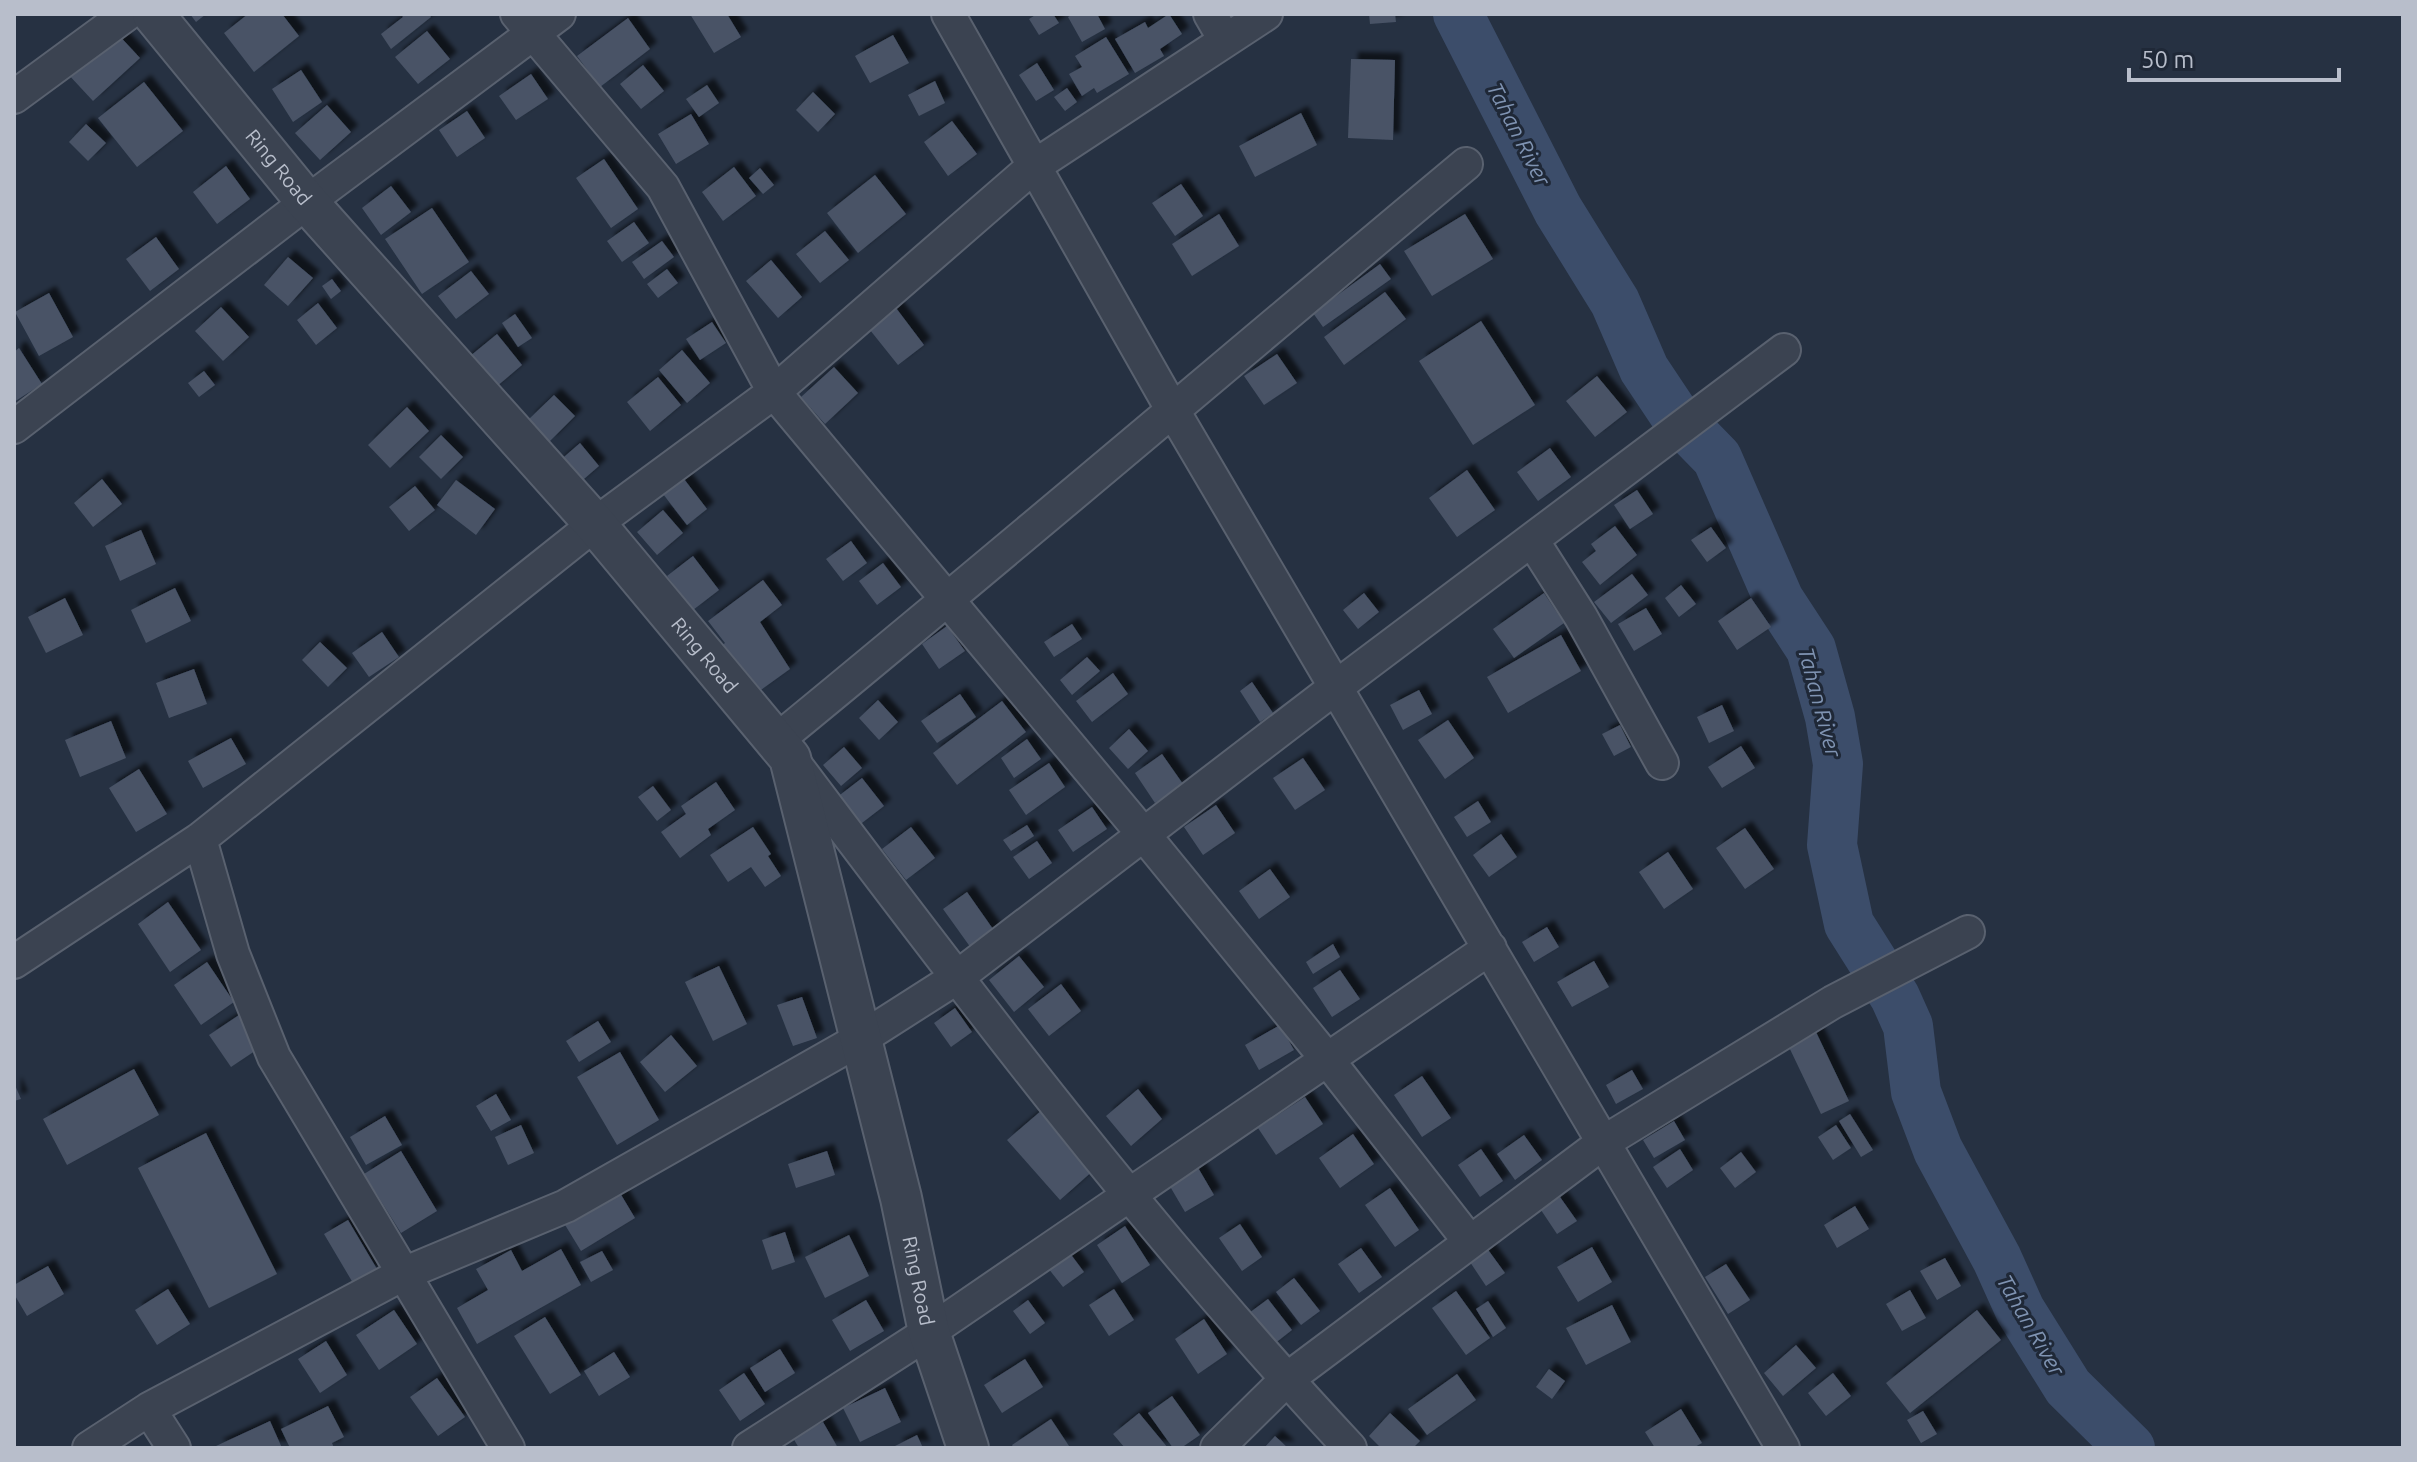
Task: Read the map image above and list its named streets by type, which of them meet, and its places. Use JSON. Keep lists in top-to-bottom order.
{
  "streets": {
    "street": ["Ring Road"]
  },
  "water": ["Tahan River"],
  "scale_bar": "50 m"
}
